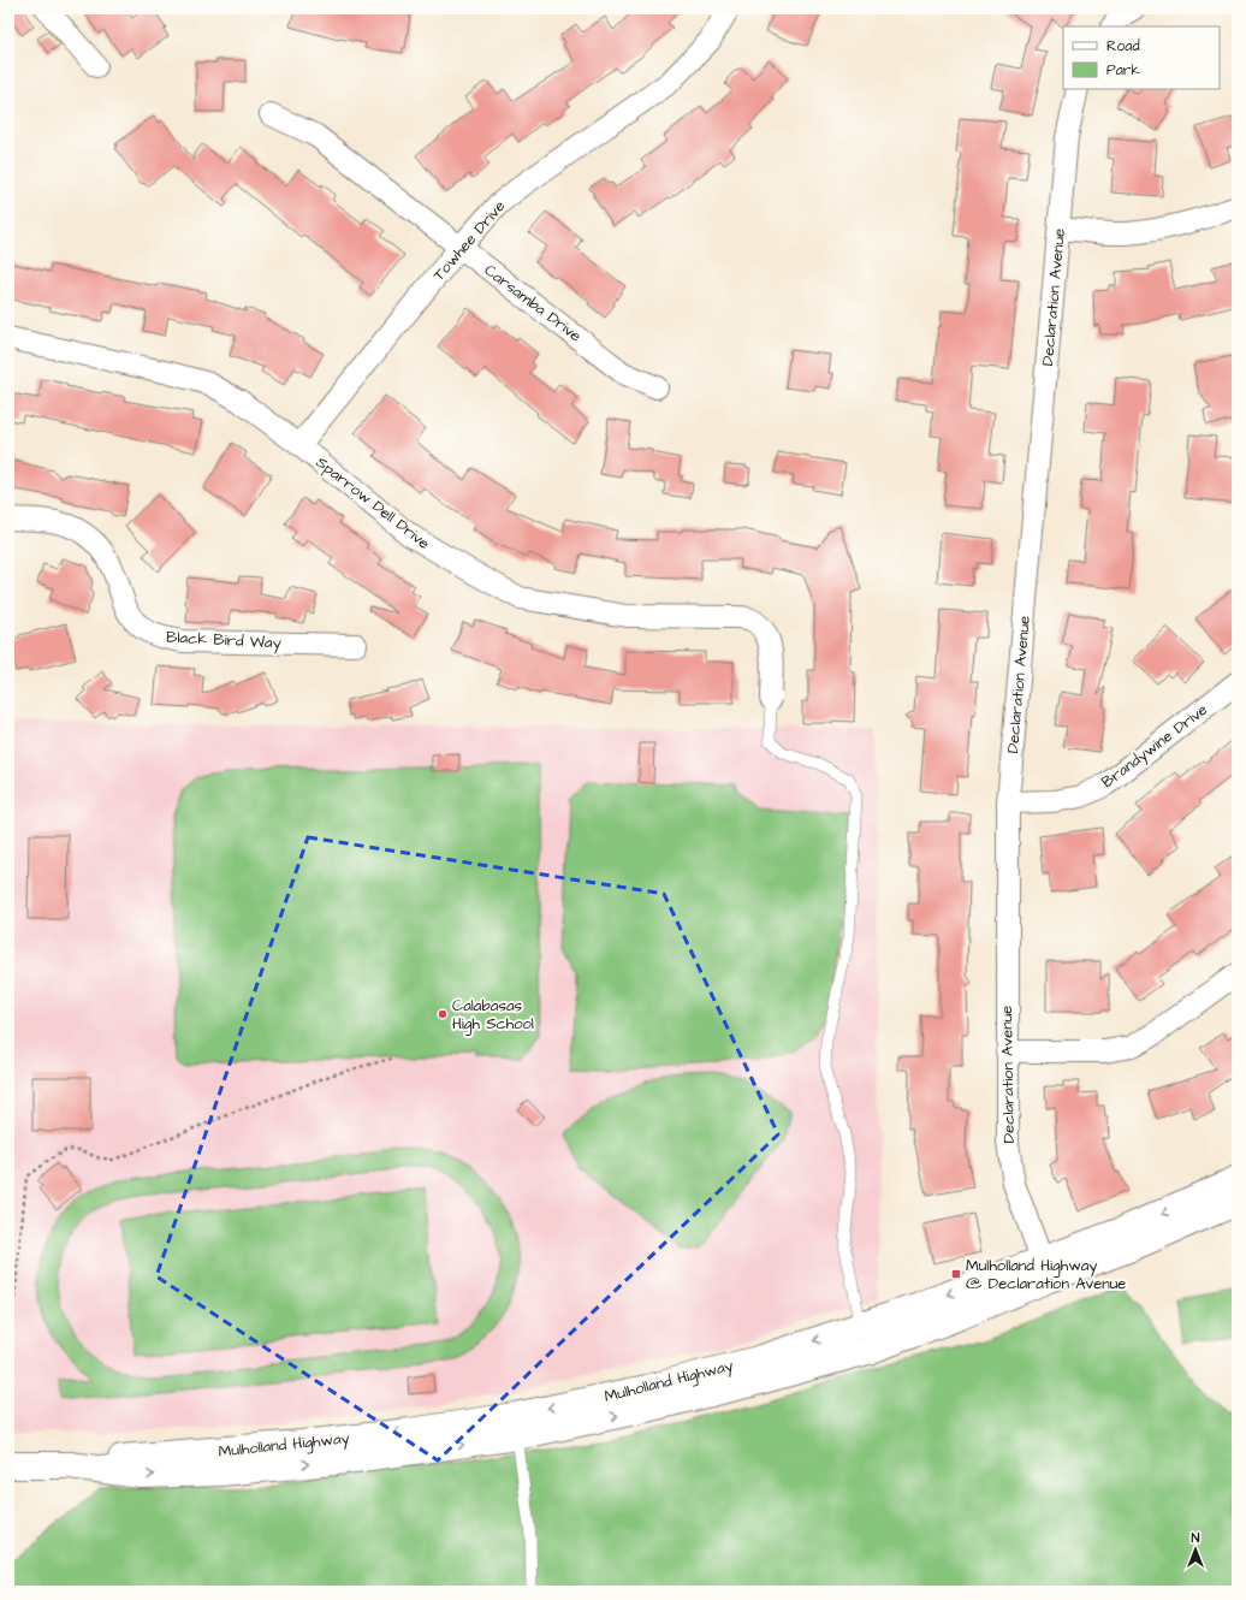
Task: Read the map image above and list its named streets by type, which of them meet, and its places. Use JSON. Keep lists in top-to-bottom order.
{
  "streets": {
    "main road": ["Mulholland Highway"],
    "street": [
      "Towhee Drive",
      "Declaration Avenue",
      "Carsamba Drive",
      "Sparrow Dell Drive",
      "Black Bird Way",
      "Brandywine Drive"
    ]
  },
  "crossings": [
    ["Towhee Drive", "Carsamba Drive"],
    ["Towhee Drive", "Sparrow Dell Drive"],
    ["Declaration Avenue", "Brandywine Drive"],
    ["Declaration Avenue", "Mulholland Highway"]
  ],
  "places": {
    "other": ["Calabasas High School"],
    "transit": ["Mulholland Highway @ Declaration Avenue"]
  },
  "legend": ["Road", "Park"],
  "north": "top"
}
